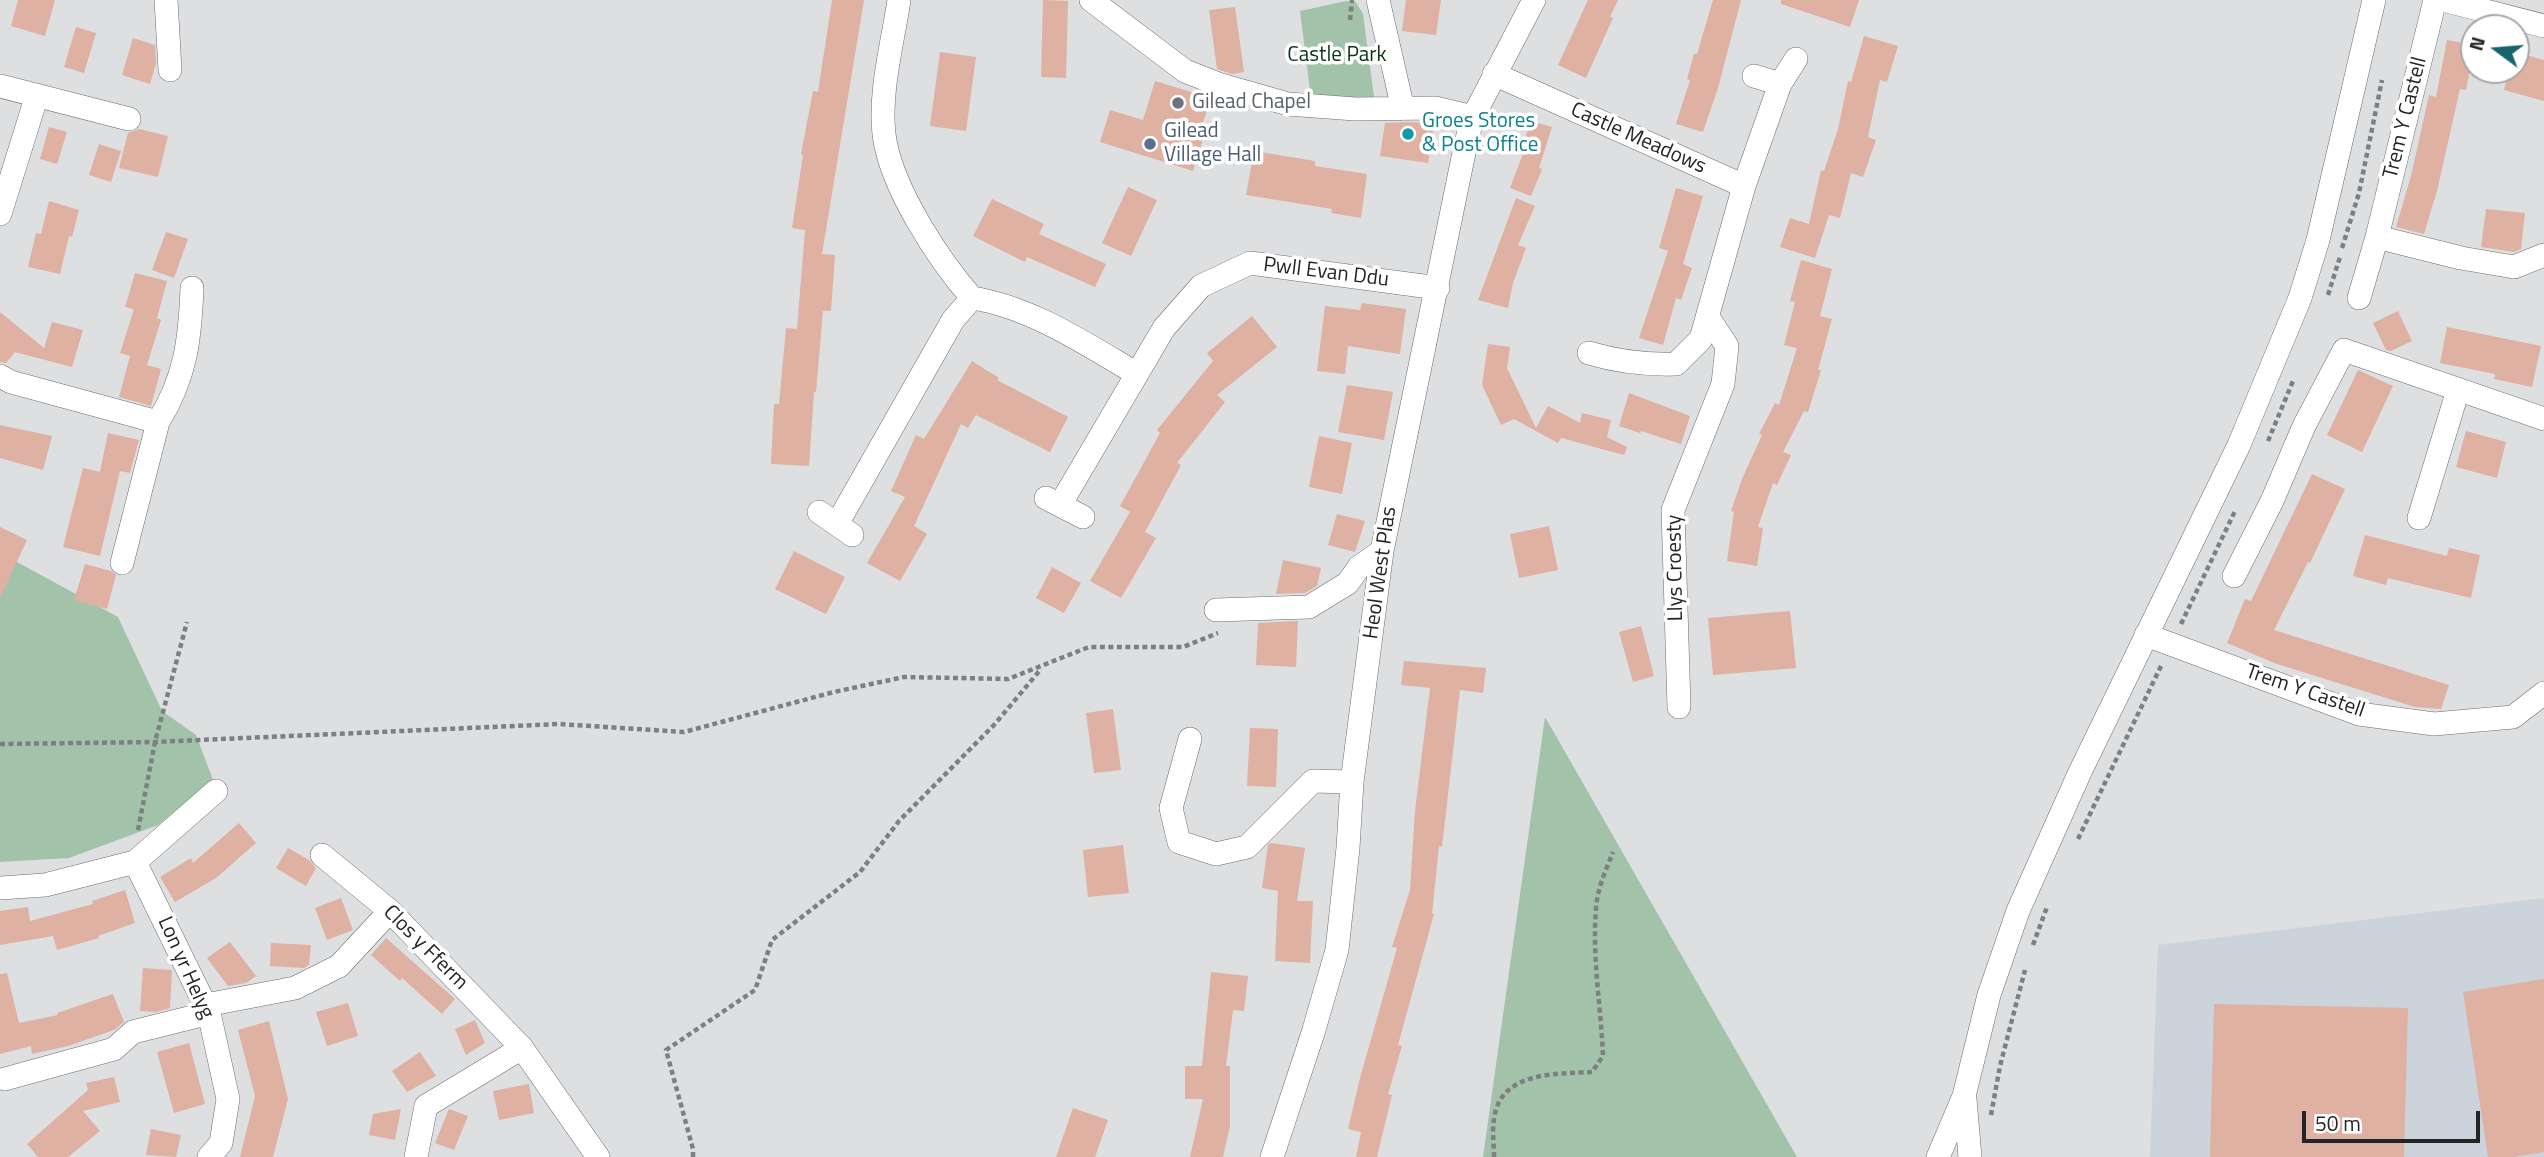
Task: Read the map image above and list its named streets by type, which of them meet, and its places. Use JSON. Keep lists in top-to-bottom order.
{
  "streets": {
    "street": [
      "Trem Y Castell",
      "Castle Meadows",
      "Pwll Evan Ddu",
      "Llys Croesty",
      "Heol West Plas",
      "Clos y Fferm",
      "Lon yr Helyg"
    ]
  },
  "crossings": [
    ["Castle Meadows", "Heol West Plas"],
    ["Pwll Evan Ddu", "Heol West Plas"]
  ],
  "parks": ["Castle Park"],
  "places": ["Gilead Chapel", "Groes Stores & Post Office", "Gilead Village Hall"],
  "scale_bar": "50 m",
  "north": "left"
}
